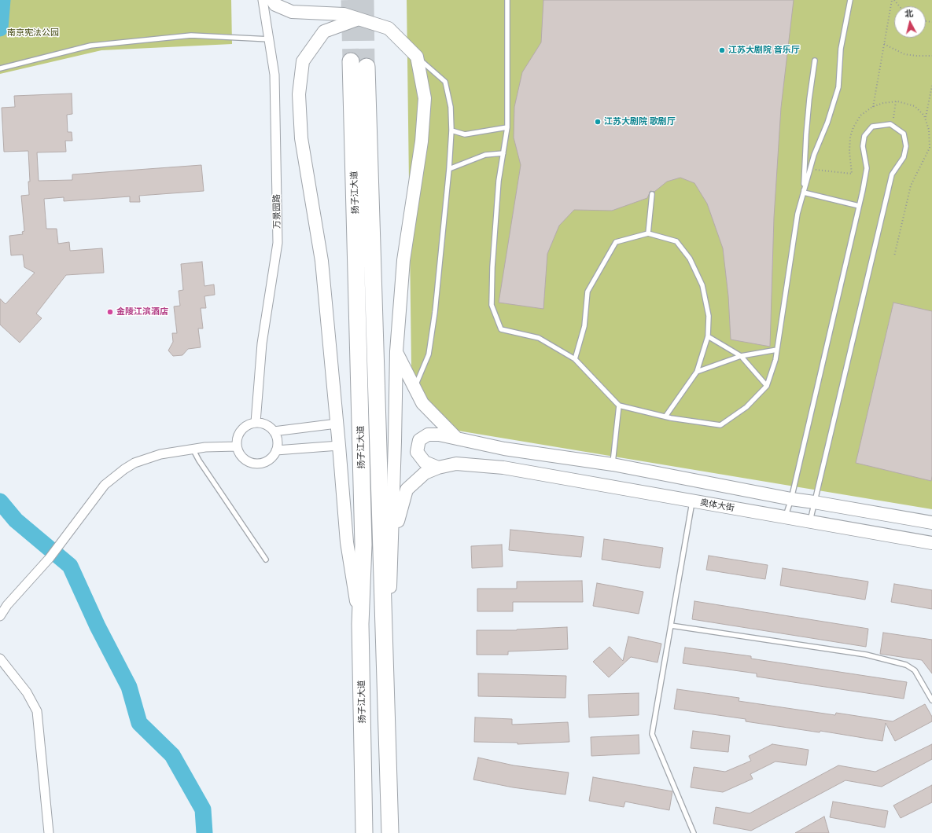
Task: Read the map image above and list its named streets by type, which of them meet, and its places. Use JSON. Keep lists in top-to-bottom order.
{
  "streets": {
    "highway": ["扬子江大道"],
    "street": ["万景园路", "奥体大街"]
  },
  "parks": ["南京宪法公园"],
  "places": ["江苏大剧院 音乐厅", "江苏大剧院 歌剧厅", "金陵江滨酒店"],
  "north": "top"
}
